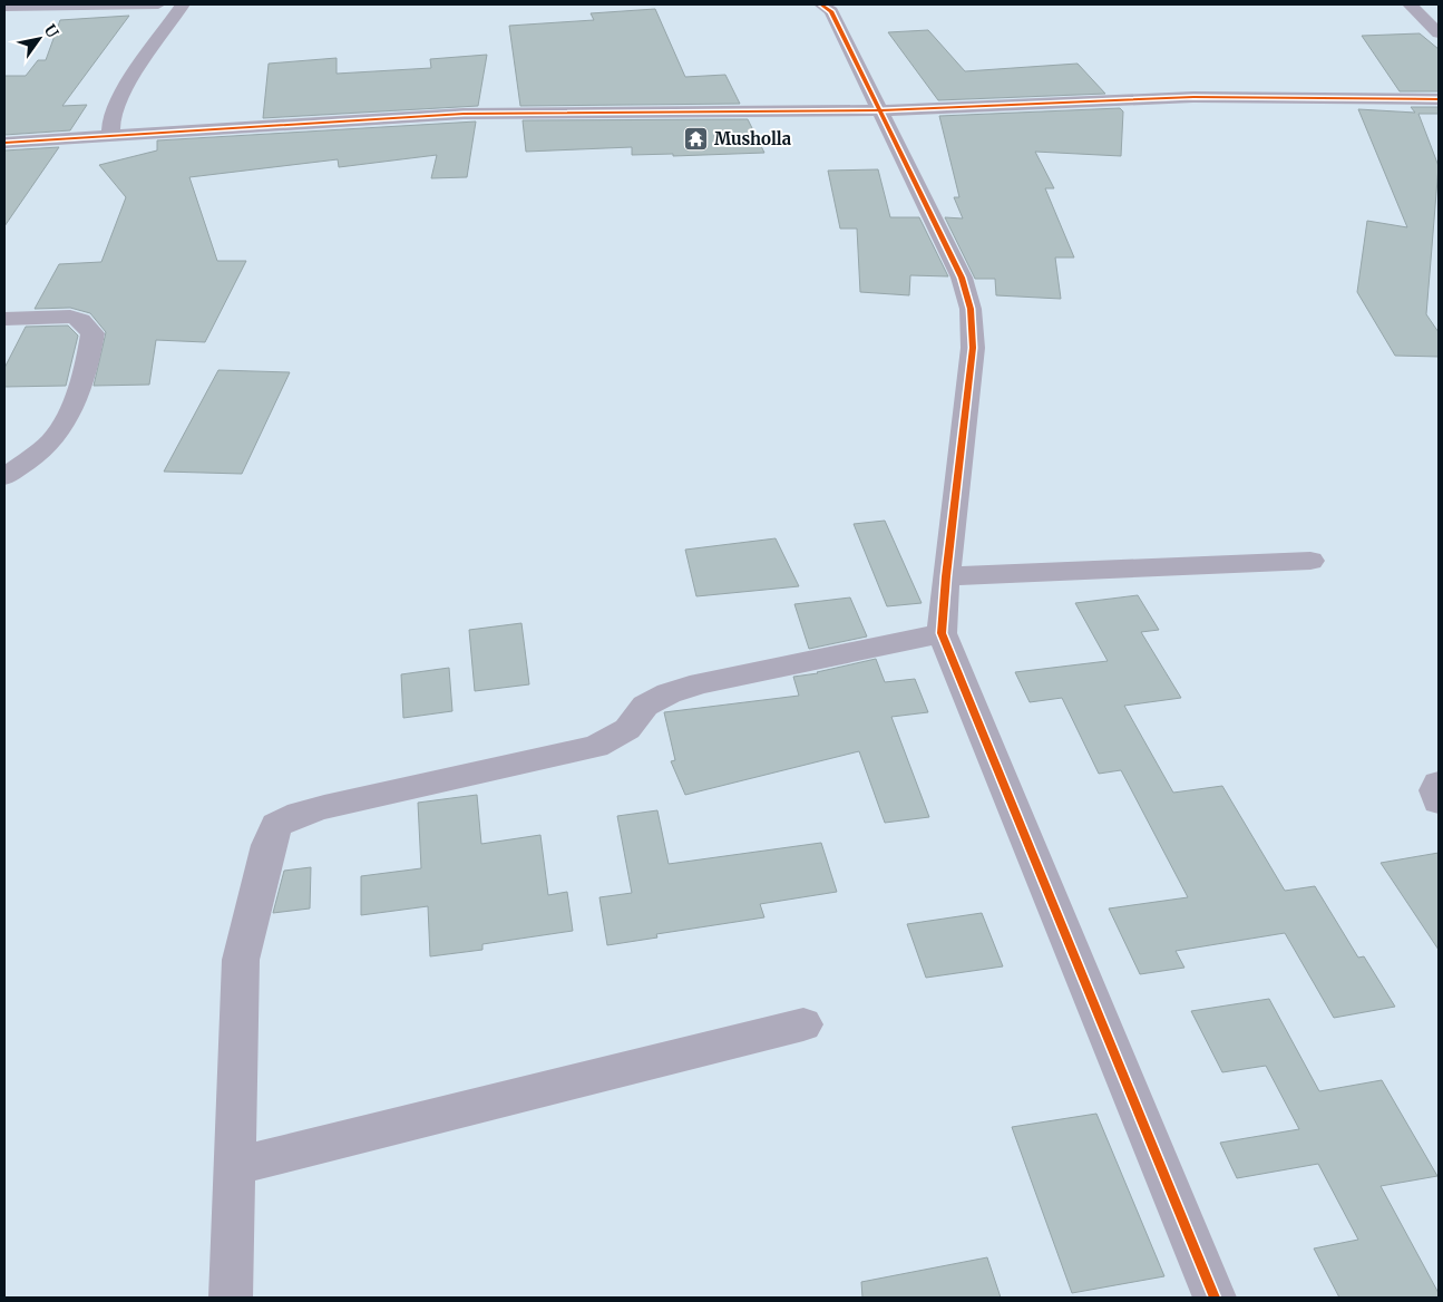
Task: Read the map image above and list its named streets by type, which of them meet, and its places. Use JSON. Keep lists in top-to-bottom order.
{
  "places": {
    "temple": ["Musholla"]
  },
  "north": "top right"
}
